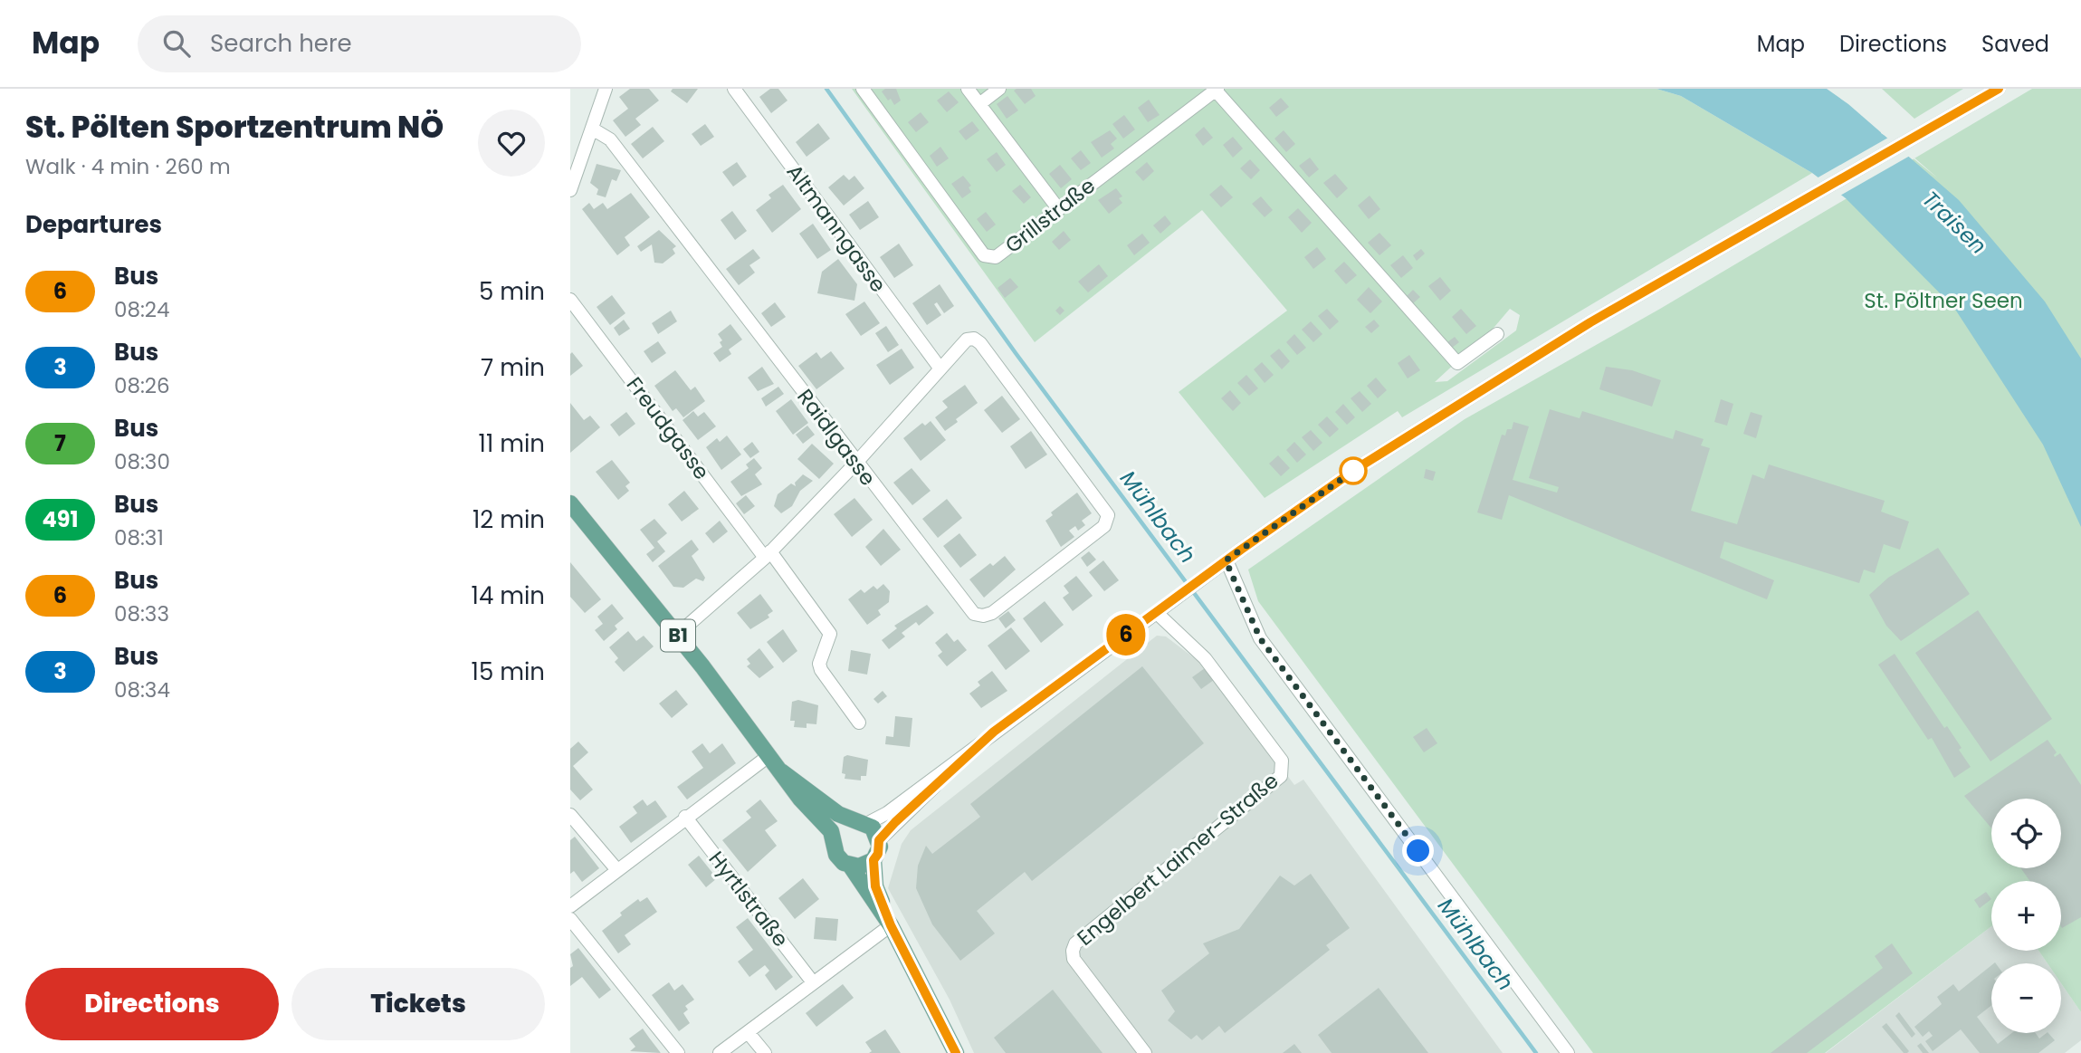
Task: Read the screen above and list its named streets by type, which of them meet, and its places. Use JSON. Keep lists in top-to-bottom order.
{
  "streets": {
    "main road": ["B1"],
    "street": [
      "Grillstraße",
      "Altmanngasse",
      "Freudgasse",
      "Raidlgasse",
      "Engelbert Laimer-Straße",
      "Hyrtlstraße"
    ]
  },
  "crossings": [
    ["Altmanngasse", "Raidlgasse"]
  ],
  "water": ["Traisen", "Mühlbach"],
  "parks": ["St. Pöltner Seen"],
  "lines": ["bus line 6"],
  "page": {
    "header": "Map",
    "search": "Search here",
    "nav": ["Map", "Directions", "Saved"],
    "heading": [
      ["St. Pölten Sportzentrum NÖ", "Walk · 4 min · 260 m"],
      "Departures"
    ],
    "on_map": "6",
    "list": [
      {
        "mark": "6",
        "name": "Bus",
        "note": "08:24",
        "value": "5 min"
      },
      {
        "mark": "3",
        "name": "Bus",
        "note": "08:26",
        "value": "7 min"
      },
      {
        "mark": "7",
        "name": "Bus",
        "note": "08:30",
        "value": "11 min"
      },
      {
        "mark": "491",
        "name": "Bus",
        "note": "08:31",
        "value": "12 min"
      },
      {
        "mark": "6",
        "name": "Bus",
        "note": "08:33",
        "value": "14 min"
      },
      {
        "mark": "3",
        "name": "Bus",
        "note": "08:34",
        "value": "15 min"
      }
    ],
    "map_buttons": ["+", "−"],
    "buttons": ["Directions", "Tickets"]
  }
}
